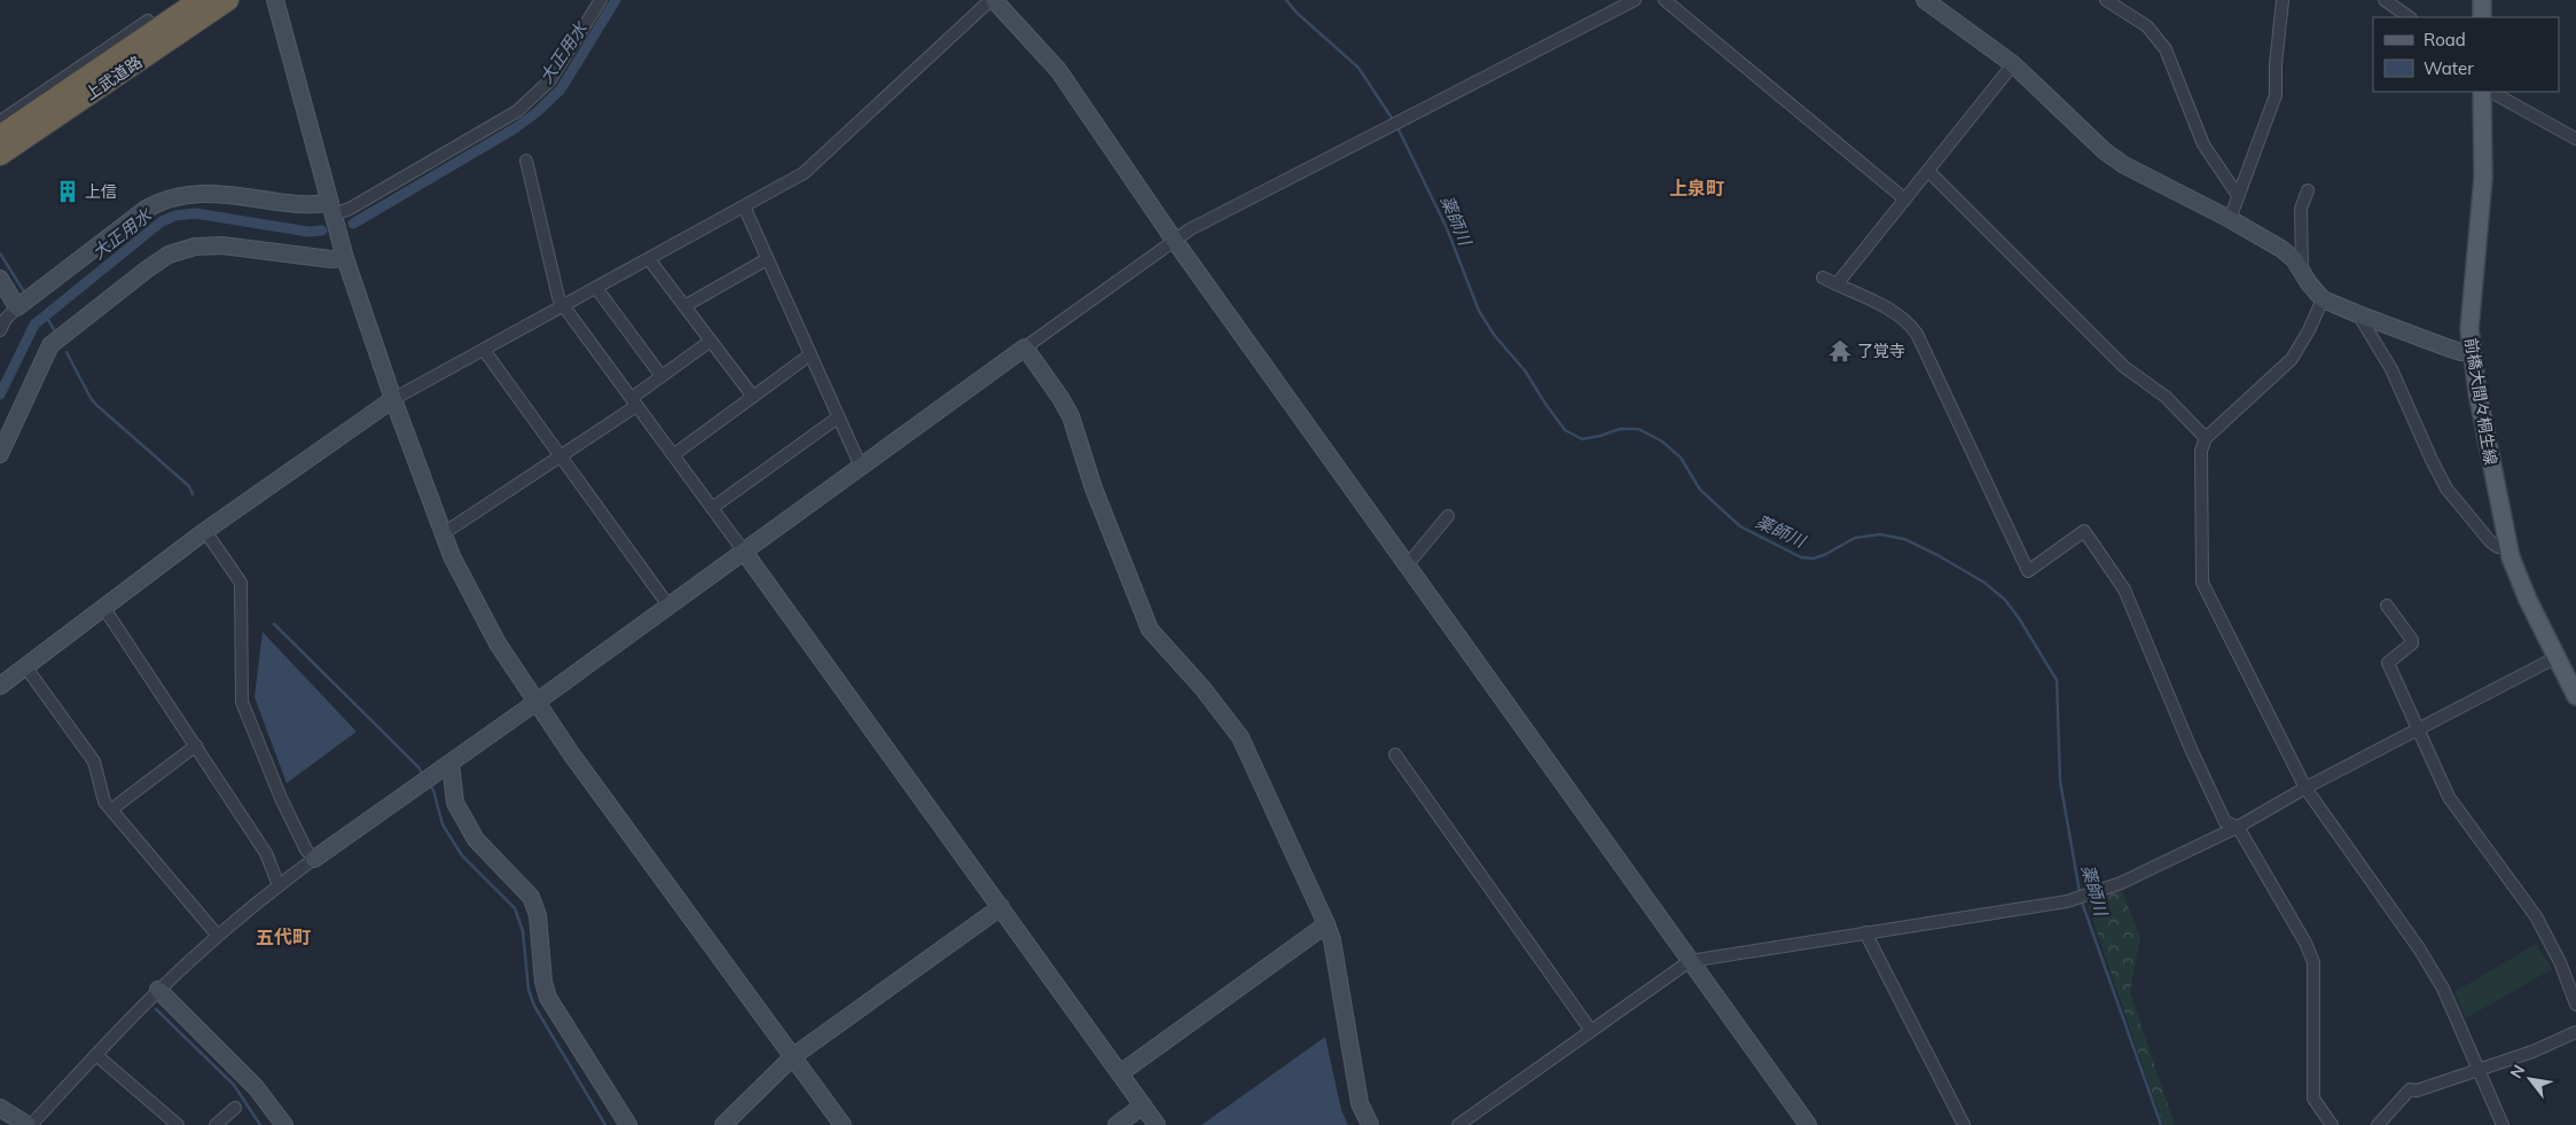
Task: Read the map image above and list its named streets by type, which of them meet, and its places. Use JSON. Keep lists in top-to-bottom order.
{
  "streets": {
    "highway": ["上武道路"],
    "main road": ["前橋大間々桐生線"]
  },
  "districts": ["上泉町", "五代町"],
  "water": ["大正用水", "薬師川"],
  "places": {
    "building": ["上信"],
    "temple": ["了覚寺"]
  },
  "legend": ["Road", "Water"],
  "north": "top left"
}
